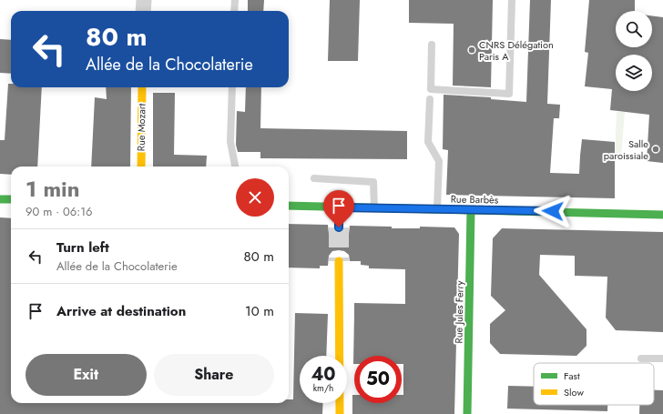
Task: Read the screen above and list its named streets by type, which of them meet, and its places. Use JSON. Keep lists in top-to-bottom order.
{
  "streets": {
    "street": ["Rue Mozart", "Rue Barbès", "Rue Jules Ferry"]
  },
  "crossings": [
    ["Rue Barbès", "Rue Jules Ferry"]
  ],
  "places": ["CNRS Délégation Paris A", "Salle paroissiale"],
  "legend": ["Fast", "Slow"],
  "page": {
    "turn": ["80 m", "Allée de la Chocolaterie"],
    "heading": ["1 min", "90 m · 06:16"],
    "list": [
      {
        "name": "Turn left",
        "note": "Allée de la Chocolaterie",
        "value": "80 m"
      },
      {
        "name": "Arrive at destination",
        "value": "10 m"
      }
    ],
    "buttons": ["Exit", "Share"],
    "speed": "40 km/h",
    "limit": "50"
  }
}
